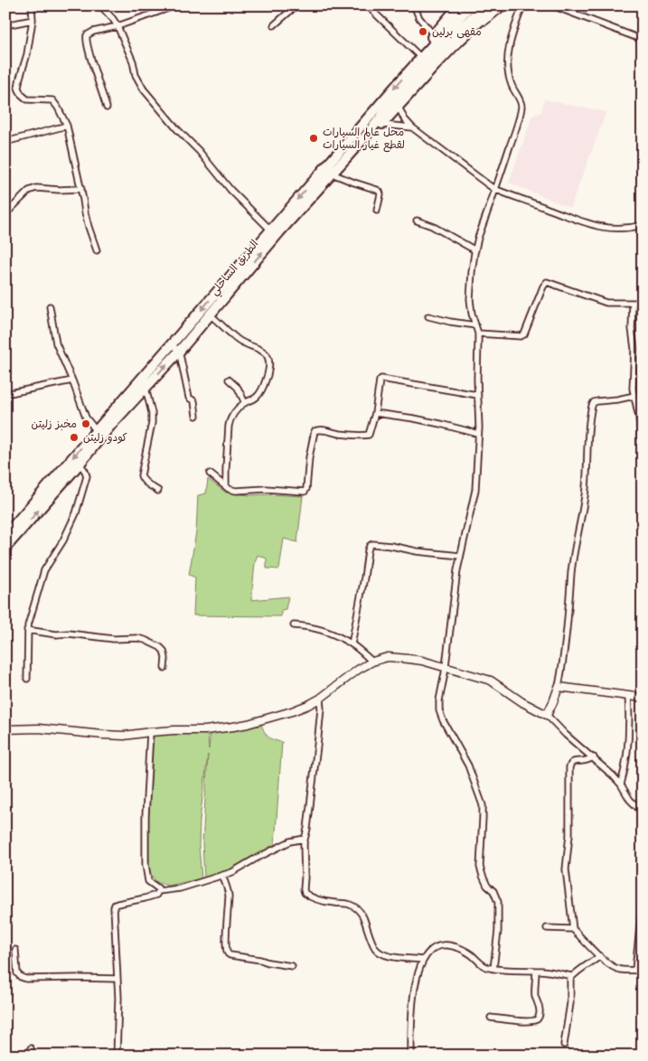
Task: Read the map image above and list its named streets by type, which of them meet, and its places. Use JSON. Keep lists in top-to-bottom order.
{
  "streets": {
    "highway": ["الطريق الساحلي"]
  },
  "places": [
    "مقهى برلين",
    "محل عالم السيارات لقطع غيار السيارات",
    "مخبز زليتن",
    "كودو زليتن"
  ]
}
